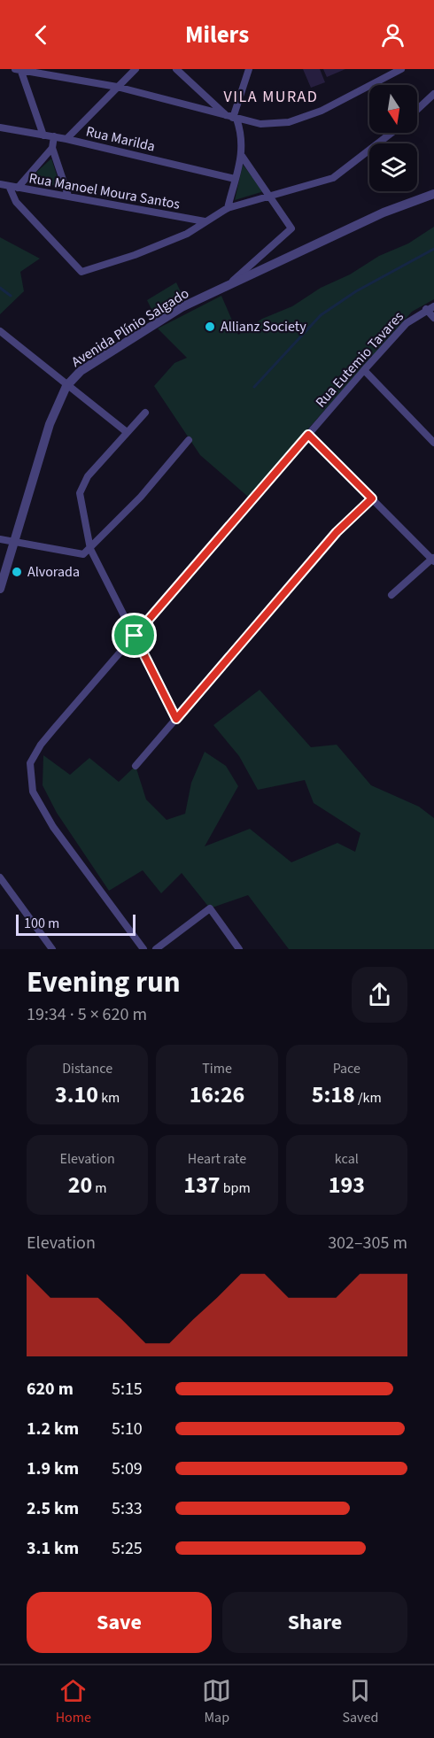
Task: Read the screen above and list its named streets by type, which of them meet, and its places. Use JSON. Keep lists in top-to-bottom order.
{
  "streets": {
    "street": [
      "Rua Marilda",
      "Rua Manoel Moura Santos",
      "Avenida Plínio Salgado",
      "Rua Eutemio Tavares"
    ]
  },
  "districts": ["VILA MURAD"],
  "places": ["Allianz Society", "Alvorada"],
  "scale_bar": "100 m",
  "north": "bottom",
  "page": {
    "header": "Milers",
    "scale": "100 m",
    "heading": ["Evening run", "19:34 · 5 × 620 m"],
    "stats": [
      ["Distance", "3.10 km"],
      ["Time", "16:26"],
      ["Pace", "5:18 /km"],
      ["Elevation", "20 m"],
      ["Heart rate", "137 bpm"],
      ["kcal", "193"]
    ],
    "chart": ["Elevation", "302–305 m"],
    "list": [
      {
        "name": "620 m",
        "note": "5:15"
      },
      {
        "name": "1.2 km",
        "note": "5:10"
      },
      {
        "name": "1.9 km",
        "note": "5:09"
      },
      {
        "name": "2.5 km",
        "note": "5:33"
      },
      {
        "name": "3.1 km",
        "note": "5:25"
      }
    ],
    "buttons": ["Save", "Share"],
    "tabs": ["Home", "Map", "Saved"]
  }
}
